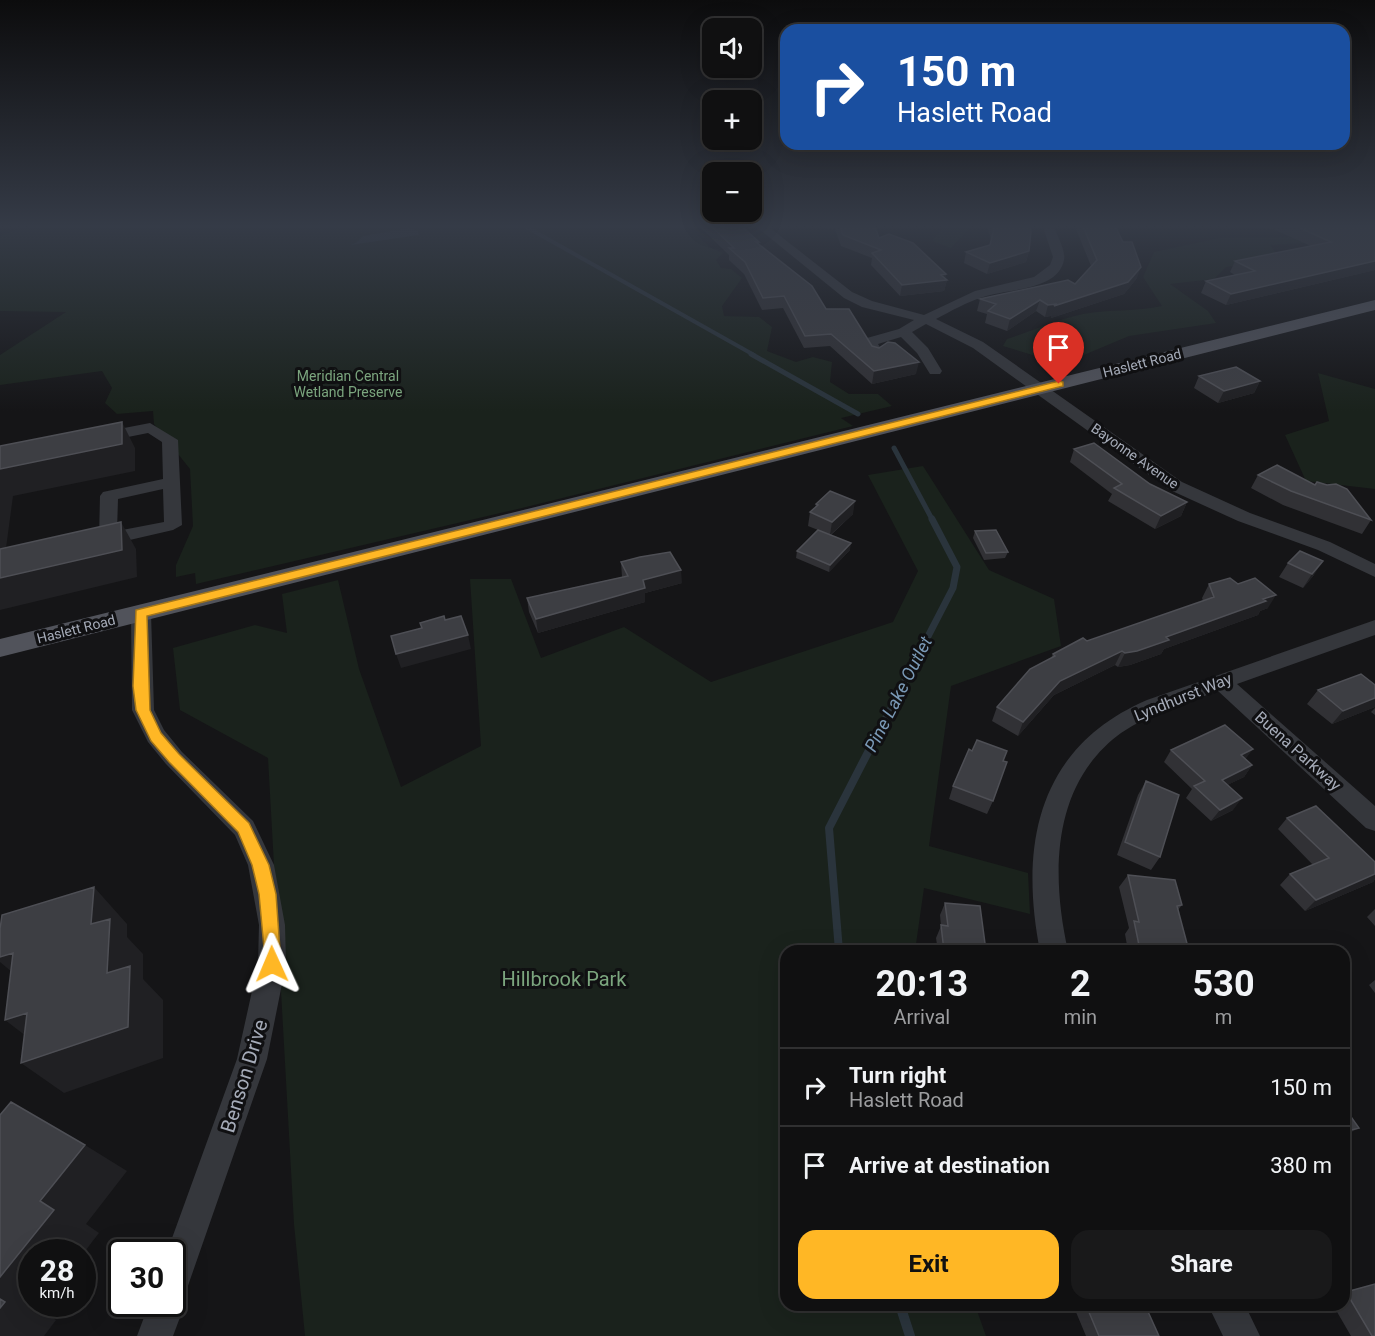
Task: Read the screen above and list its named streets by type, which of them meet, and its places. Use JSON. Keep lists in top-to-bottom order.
{
  "streets": {
    "main road": ["Haslett Road"],
    "street": [
      "Bayonne Avenue",
      "Lyndhurst Way",
      "Buena Parkway",
      "Benson Drive"
    ]
  },
  "crossings": [
    ["Haslett Road", "Bayonne Avenue"],
    ["Haslett Road", "Benson Drive"],
    ["Lyndhurst Way", "Buena Parkway"]
  ],
  "water": ["Pine Lake Outlet"],
  "parks": ["Meridian Central Wetland Preserve", "Hillbrook Park"],
  "page": {
    "map_buttons": ["+", "−"],
    "turn": ["150 m", "Haslett Road"],
    "eta": [
      "20:13",
      "Arrival",
      "2",
      "min",
      "530",
      "m"
    ],
    "list": [
      {
        "name": "Turn right",
        "note": "Haslett Road",
        "value": "150 m"
      },
      {
        "name": "Arrive at destination",
        "value": "380 m"
      }
    ],
    "buttons": ["Exit", "Share"],
    "speed": "28 km/h",
    "limit": "30"
  }
}
